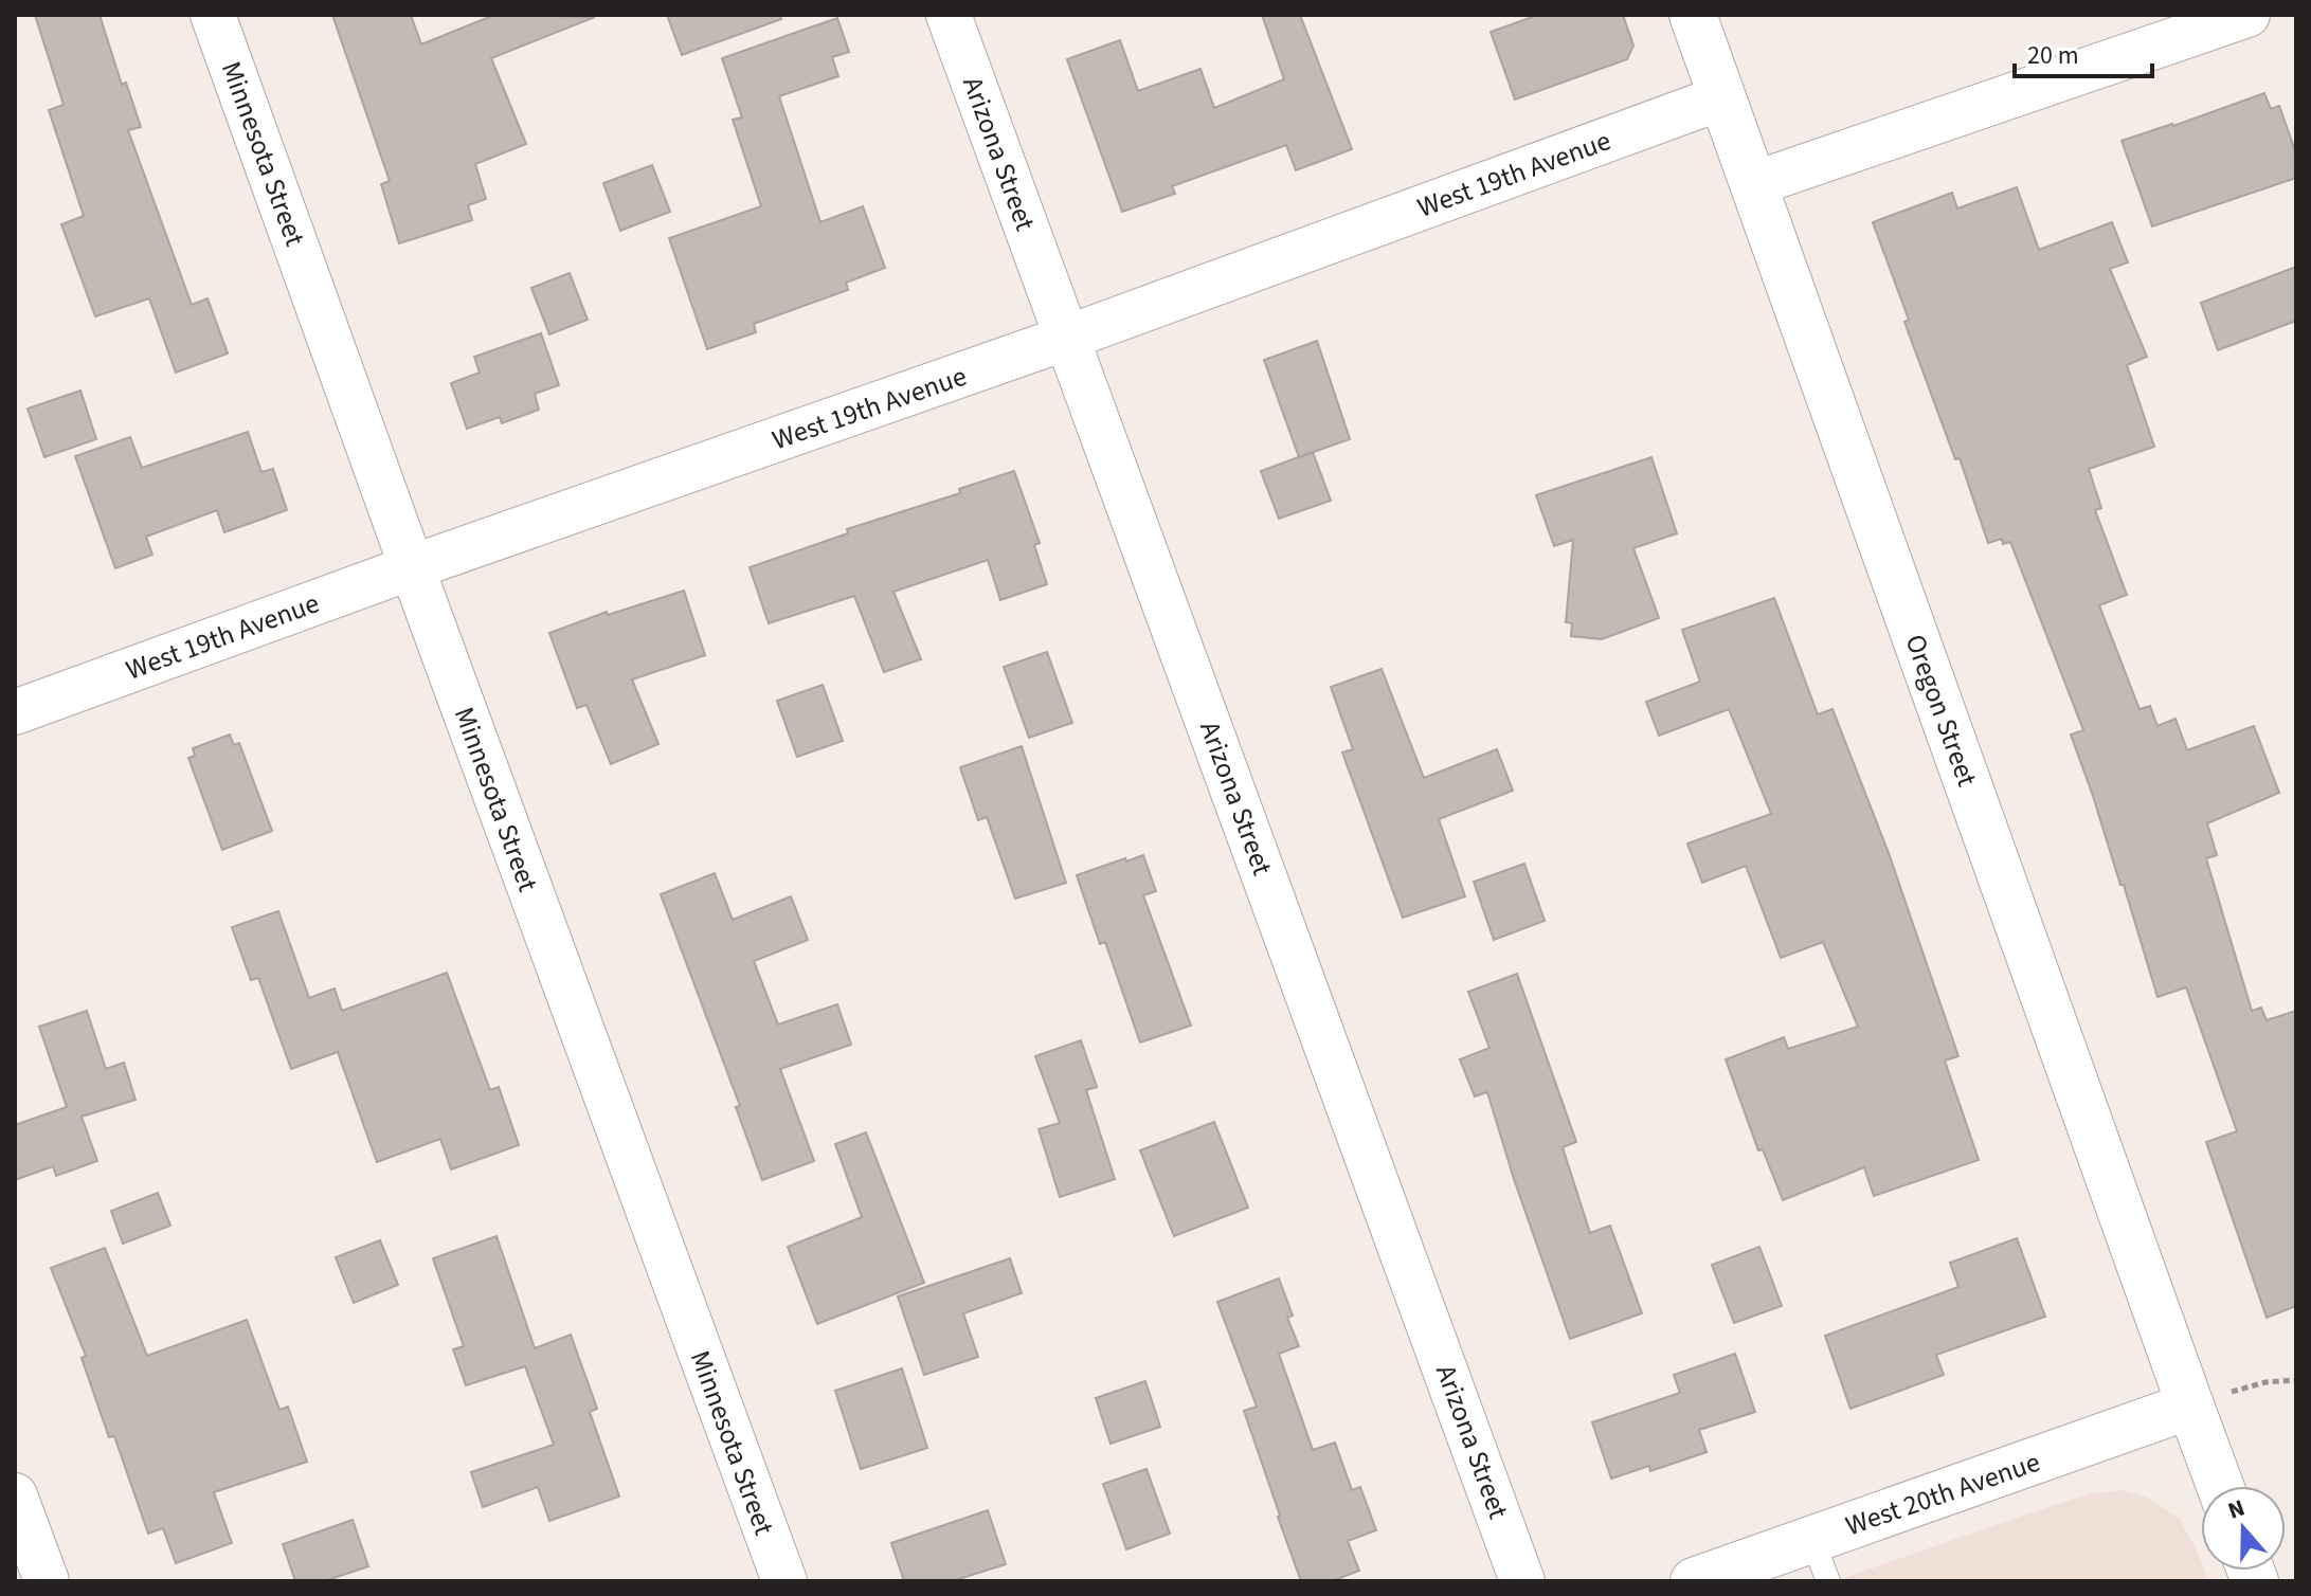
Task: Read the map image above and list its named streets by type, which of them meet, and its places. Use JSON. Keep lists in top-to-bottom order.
{
  "streets": {
    "main road": ["Oregon Street", "West 20th Avenue"],
    "street": ["Minnesota Street", "Arizona Street", "West 19th Avenue"]
  },
  "crossings": [
    ["Minnesota Street", "West 19th Avenue"],
    ["Arizona Street", "West 19th Avenue"],
    ["West 19th Avenue", "Oregon Street"],
    ["Oregon Street", "West 20th Avenue"]
  ],
  "scale_bar": "20 m",
  "north": "top"
}
